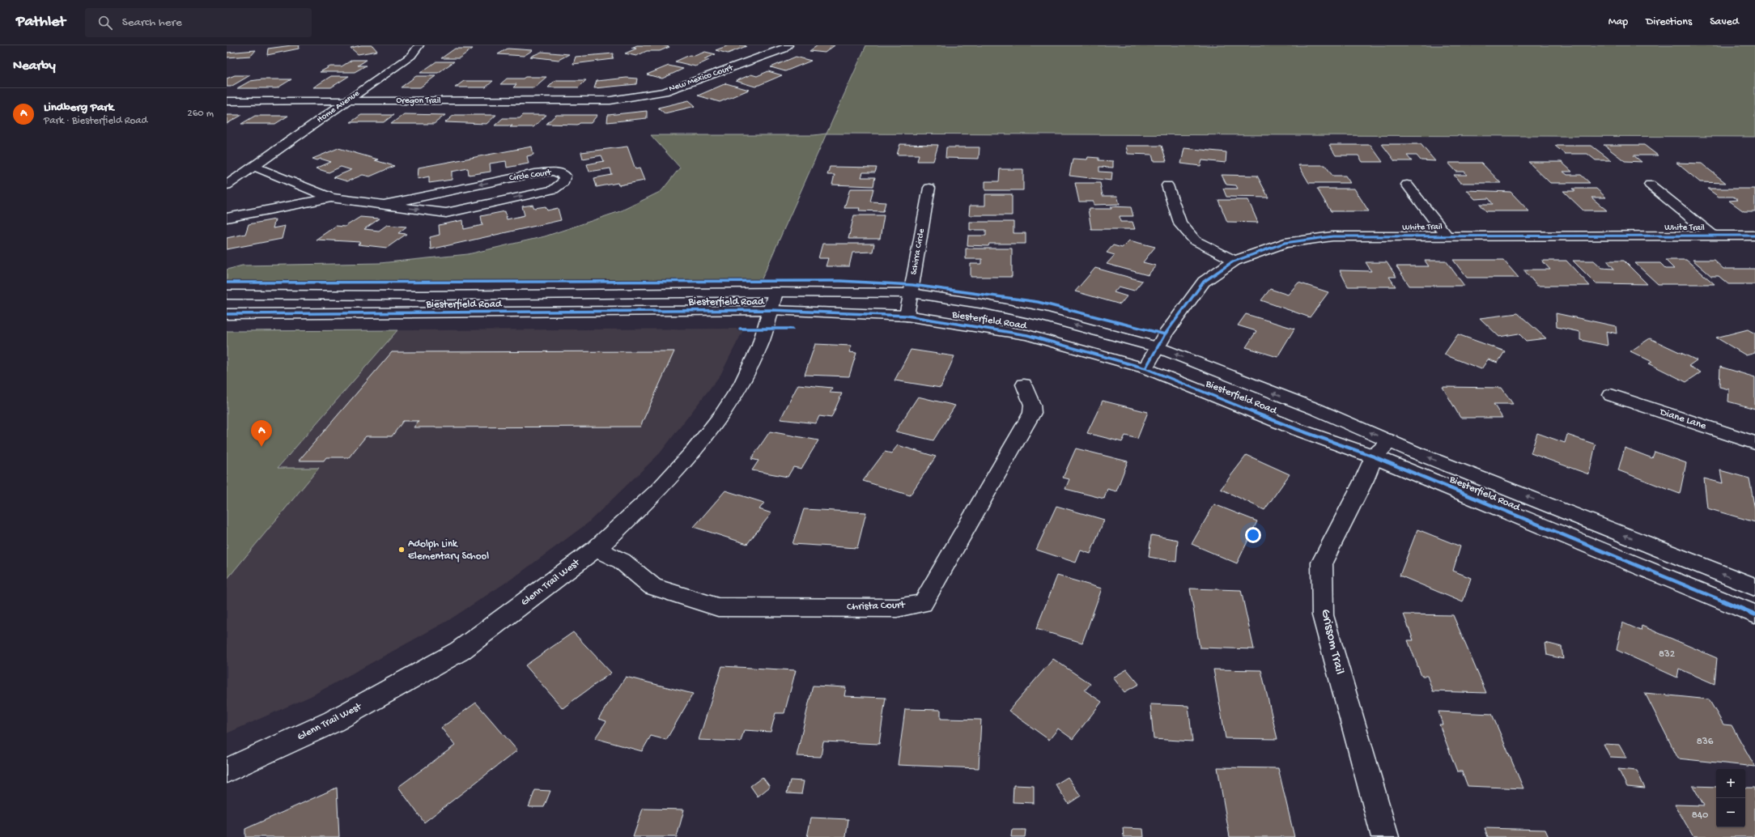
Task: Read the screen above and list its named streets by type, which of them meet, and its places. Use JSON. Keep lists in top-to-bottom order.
{
  "streets": {
    "street": [
      "New Mexico Court",
      "Oregon Trail",
      "Home Avenue",
      "Circle Court",
      "White Trail",
      "Schirra Circle",
      "Biesterfield Road",
      "Diane Lane",
      "Glenn Trail West",
      "Christa Court",
      "Grissom Trail"
    ]
  },
  "crossings": [
    ["New Mexico Court", "Oregon Trail"],
    ["Oregon Trail", "Home Avenue"],
    ["White Trail", "Biesterfield Road"],
    ["Schirra Circle", "Biesterfield Road"],
    ["Biesterfield Road", "Glenn Trail West"],
    ["Biesterfield Road", "Grissom Trail"],
    ["Glenn Trail West", "Christa Court"]
  ],
  "places": ["Adolph Link Elementary School"],
  "house_numbers": ["832", "836", "840"],
  "page": {
    "header": "Pathlet",
    "search": "Search here",
    "nav": ["Map", "Directions", "Saved"],
    "heading": "Nearby",
    "list": [
      {
        "mark": "A",
        "name": "Lindberg Park",
        "note": "Park · Biesterfield Road",
        "value": "260 m"
      }
    ],
    "pins": "A",
    "map_buttons": ["+", "−"]
  }
}
